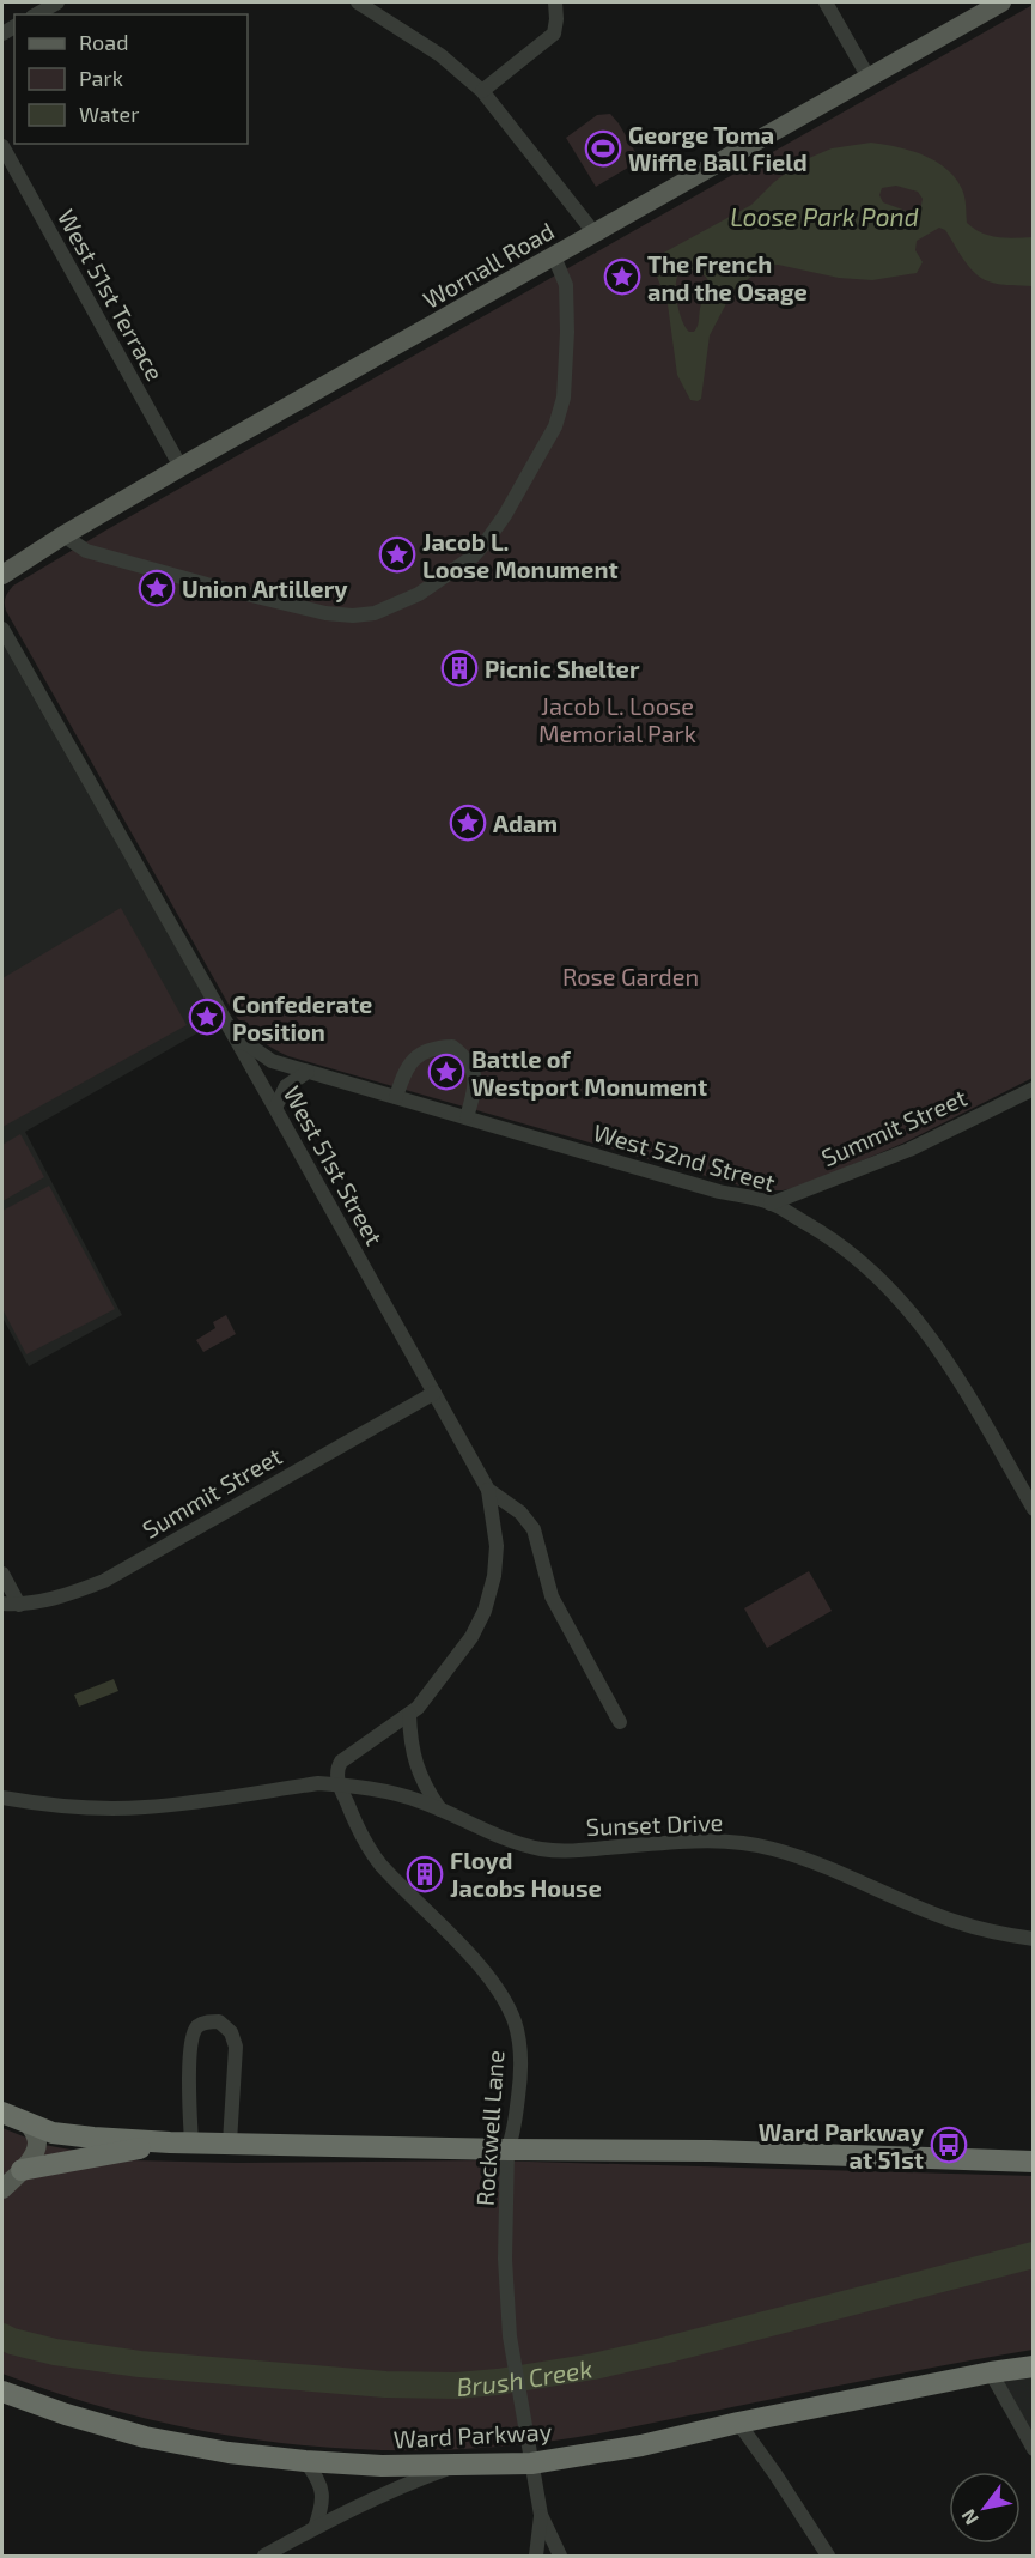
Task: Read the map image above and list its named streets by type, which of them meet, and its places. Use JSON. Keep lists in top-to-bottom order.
{
  "streets": {
    "highway": ["Ward Parkway"],
    "main road": ["Wornall Road"],
    "street": [
      "West 51st Terrace",
      "Summit Street",
      "West 52nd Street",
      "West 51st Street",
      "Sunset Drive",
      "Rockwell Lane"
    ]
  },
  "crossings": [
    ["Wornall Road", "West 51st Terrace"],
    ["Summit Street", "West 52nd Street"],
    ["Summit Street", "West 51st Street"],
    ["West 52nd Street", "West 51st Street"],
    ["Sunset Drive", "Rockwell Lane"],
    ["Rockwell Lane", "Ward Parkway"]
  ],
  "water": ["Loose Park Pond", "Brush Creek"],
  "parks": ["Jacob L. Loose Memorial Park", "Rose Garden"],
  "places": {
    "sports": ["George Toma Wiffle Ball Field"],
    "place": [
      "The French and the Osage",
      "Jacob L. Loose Monument",
      "Union Artillery",
      "Adam",
      "Confederate Position",
      "Battle of Westport Monument"
    ],
    "building": ["Picnic Shelter", "Floyd Jacobs House"],
    "bus stop": ["Ward Parkway at 51st"]
  },
  "legend": ["Road", "Park", "Water"],
  "north": "bottom left"
}
